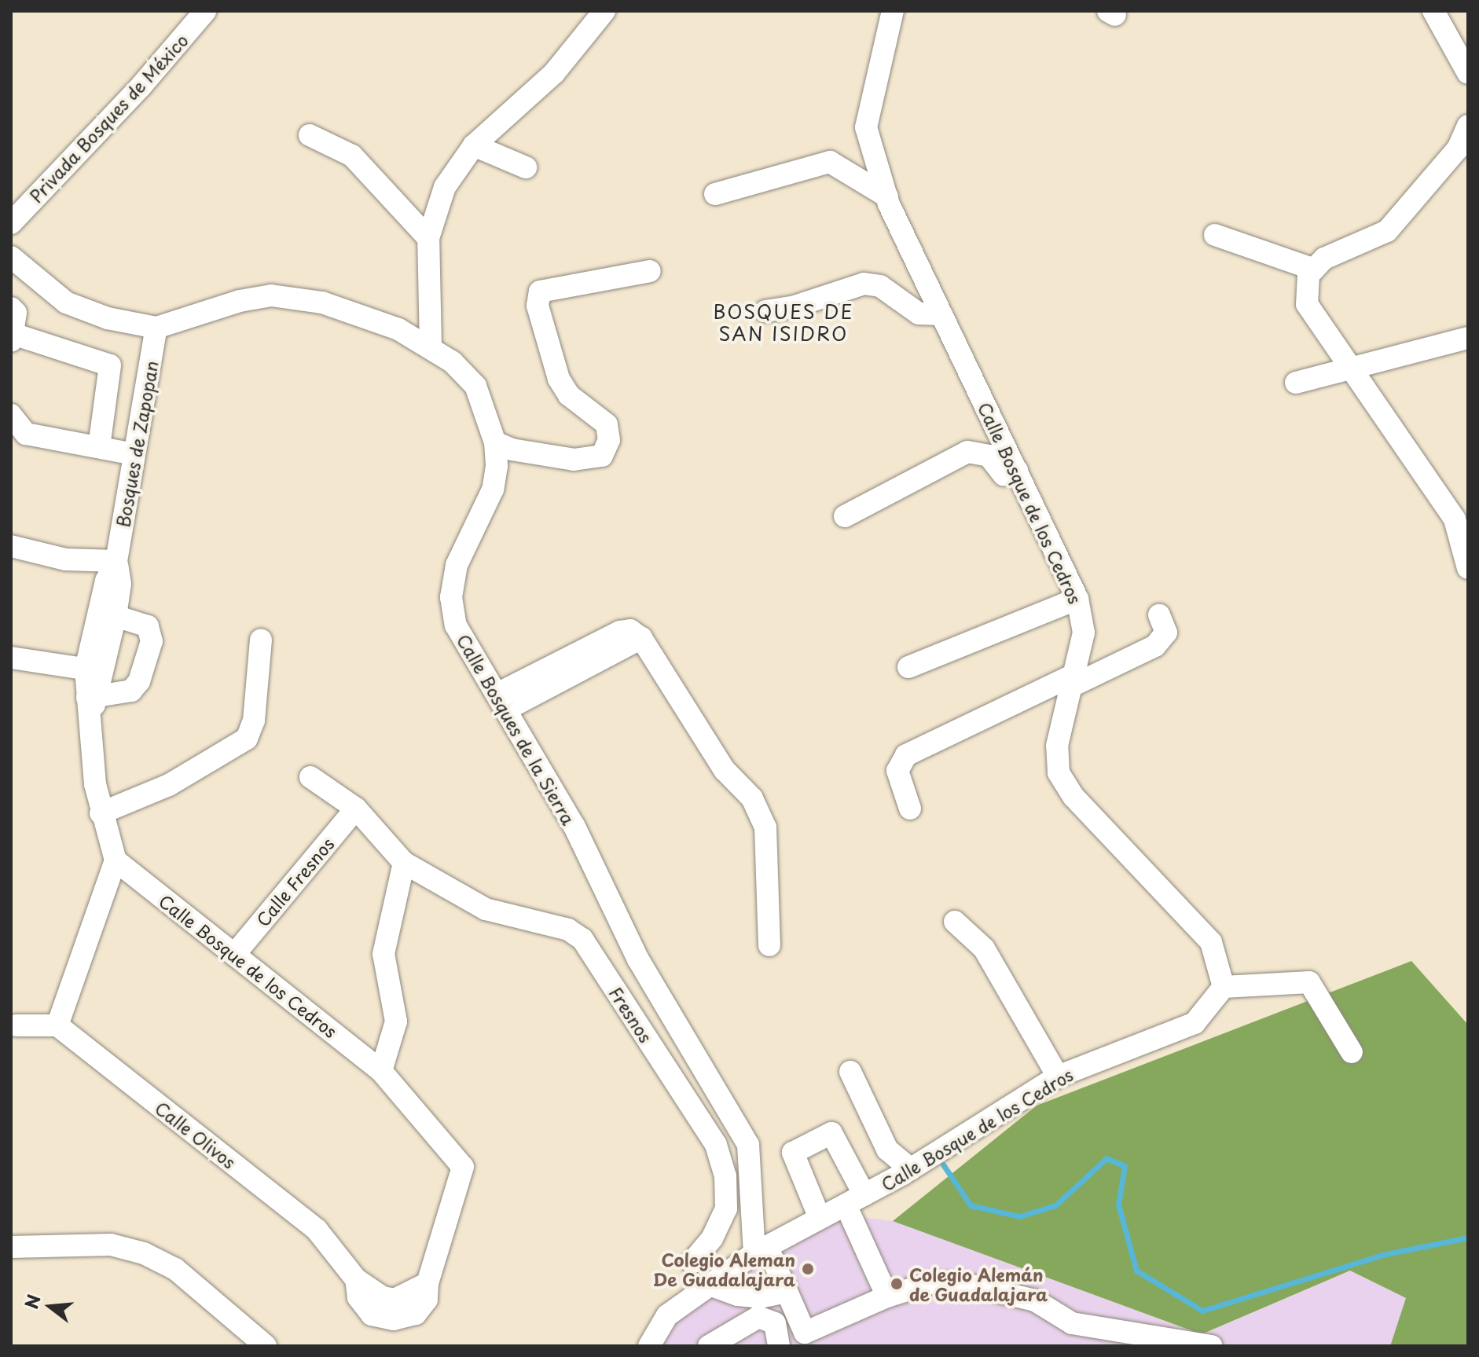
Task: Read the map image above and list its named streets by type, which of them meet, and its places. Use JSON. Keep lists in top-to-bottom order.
{
  "streets": {
    "street": [
      "Privada Bosques de México",
      "Bosques de Zapopan",
      "Calle Bosque de los Cedros",
      "Calle Bosques de la Sierra",
      "Calle Fresnos",
      "Fresnos",
      "Calle Olivos"
    ]
  },
  "crossings": [
    ["Bosques de Zapopan", "Calle Bosque de los Cedros"],
    ["Bosques de Zapopan", "Calle Bosques de la Sierra"],
    ["Calle Bosque de los Cedros", "Calle Bosques de la Sierra"],
    ["Calle Bosque de los Cedros", "Calle Fresnos"],
    ["Calle Bosque de los Cedros", "Calle Olivos"],
    ["Calle Fresnos", "Fresnos"]
  ],
  "districts": ["BOSQUES DE SAN ISIDRO"],
  "places": ["Colegio Aleman De Guadalajara", "Colegio Alemán de Guadalajara"],
  "north": "left"
}
